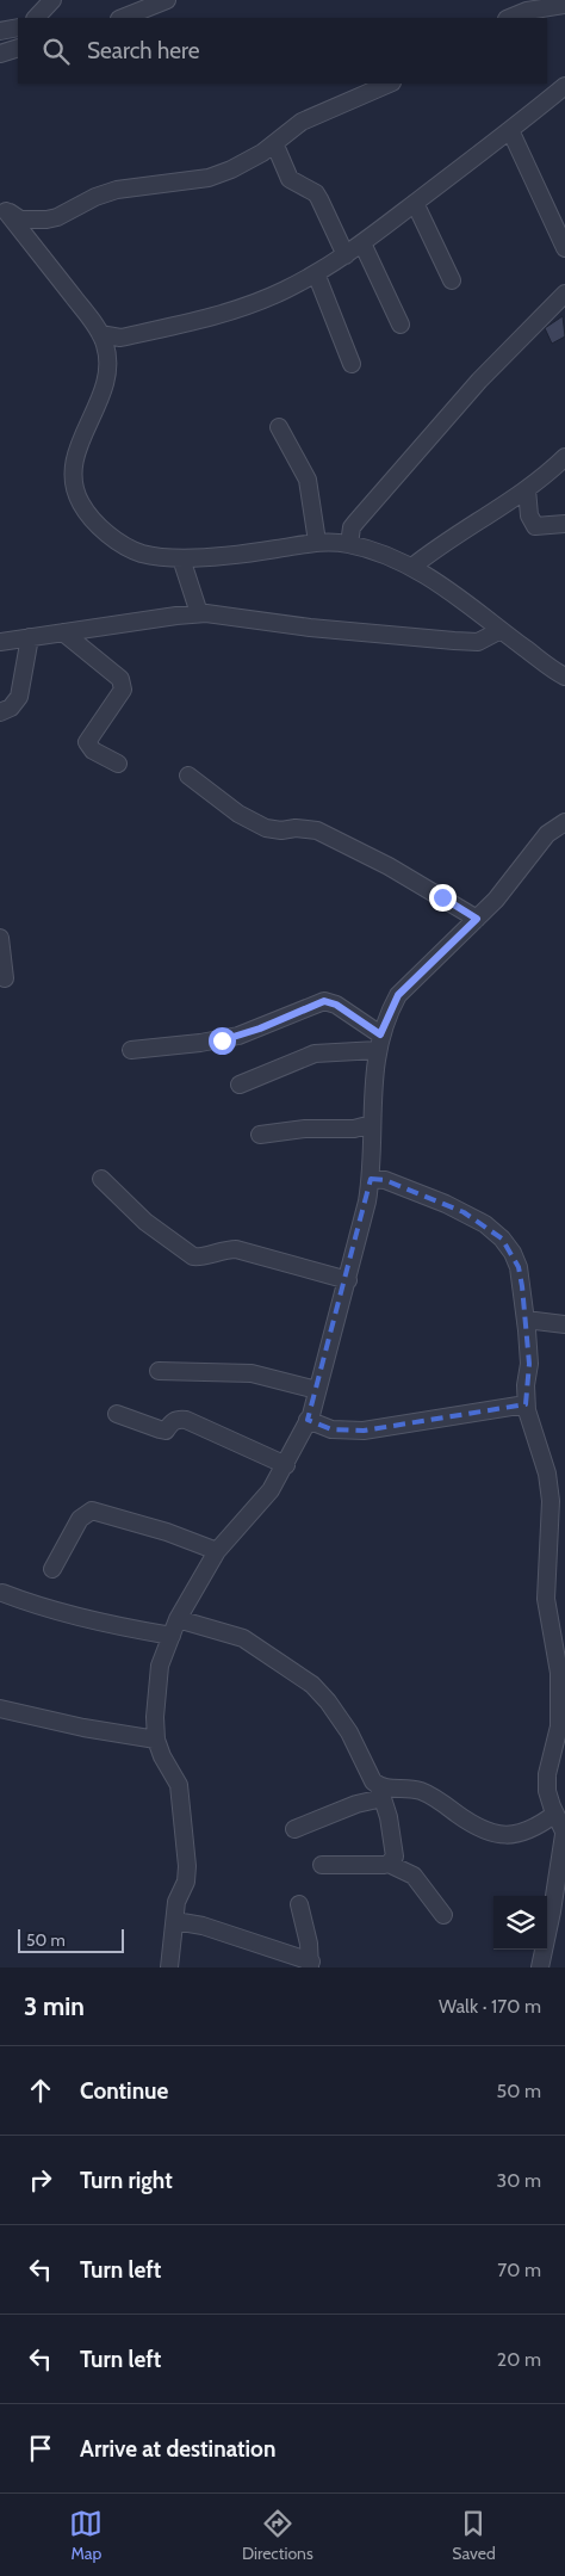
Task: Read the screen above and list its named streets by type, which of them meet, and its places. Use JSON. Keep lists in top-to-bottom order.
{
  "scale_bar": "50 m",
  "page": {
    "search": "Search here",
    "scale": "50 m",
    "heading": ["3 min", "Walk · 170 m"],
    "list": [
      ["Continue", "50 m"],
      ["Turn right", "30 m"],
      ["Turn left", "70 m"],
      ["Turn left", "20 m"],
      "Arrive at destination"
    ],
    "nav": ["Map", "Directions", "Saved"]
  }
}
